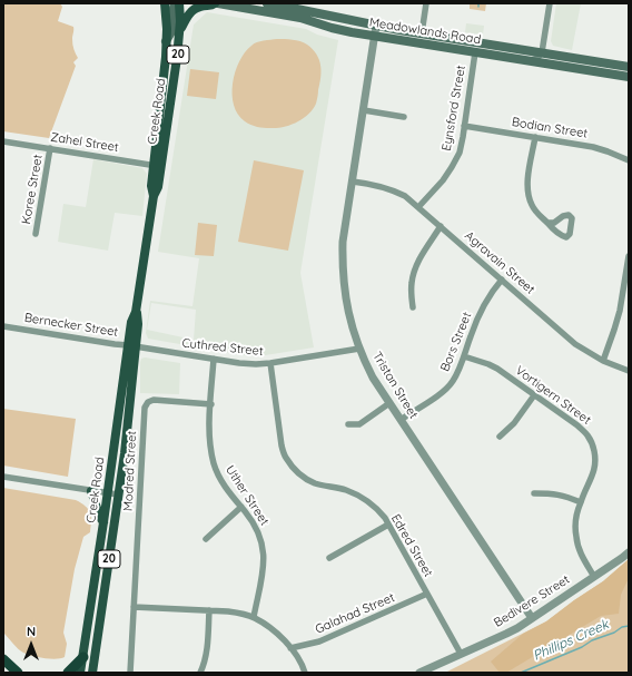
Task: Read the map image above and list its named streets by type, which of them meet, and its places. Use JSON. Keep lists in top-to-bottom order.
{
  "streets": {
    "main road": ["Meadowlands Road", "20", "Creek Road"],
    "street": [
      "Eynsford Street",
      "Bodian Street",
      "Zahel Street",
      "Koree Street",
      "Agravain Street",
      "Bernecker Street",
      "Bors Street",
      "Cuthred Street",
      "Tristan Street",
      "Vortigern Street",
      "Modred Street",
      "Uther Street",
      "Edred Street",
      "Bedivere Street",
      "Galahad Street"
    ]
  },
  "crossings": [
    ["Meadowlands Road", "Eynsford Street"],
    ["Meadowlands Road", "Tristan Street"],
    ["Eynsford Street", "Bodian Street"],
    ["Eynsford Street", "Agravain Street"],
    ["Creek Road", "Zahel Street"],
    ["Creek Road", "Bernecker Street"],
    ["Creek Road", "Cuthred Street"],
    ["Zahel Street", "Koree Street"],
    ["Agravain Street", "Bors Street"],
    ["Agravain Street", "Tristan Street"],
    ["Bernecker Street", "Cuthred Street"],
    ["Bors Street", "Tristan Street"],
    ["Bors Street", "Vortigern Street"],
    ["Cuthred Street", "Tristan Street"],
    ["Cuthred Street", "Uther Street"],
    ["Cuthred Street", "Edred Street"],
    ["Tristan Street", "Bedivere Street"],
    ["Vortigern Street", "Bedivere Street"],
    ["Modred Street", "Uther Street"],
    ["Edred Street", "Bedivere Street"],
    ["Edred Street", "Galahad Street"]
  ],
  "water": ["Phillips Creek"],
  "north": "top"
}
